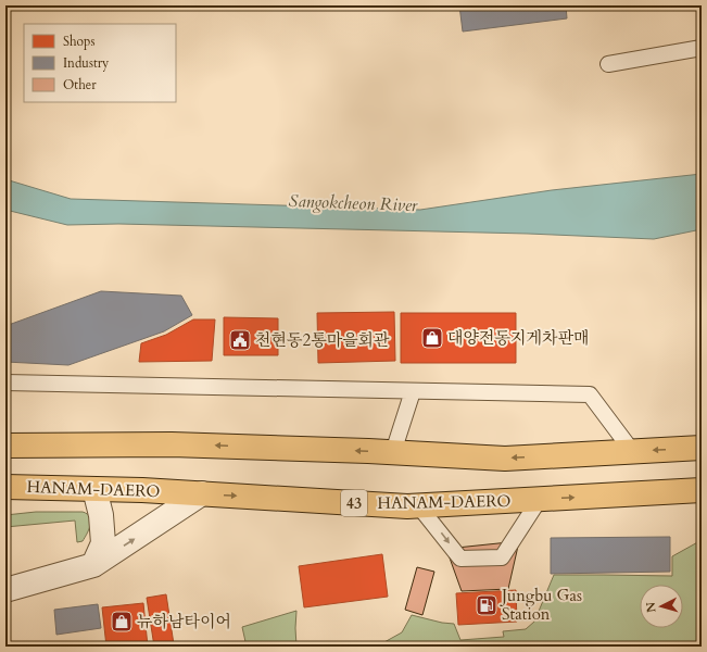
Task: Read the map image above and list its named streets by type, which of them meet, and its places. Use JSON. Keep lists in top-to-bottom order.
{
  "streets": {
    "main road": ["HANAM-DAERO", "43"]
  },
  "water": ["Sangokcheon River"],
  "places": {
    "shop": ["대양전동지게차판매", "뉴하남타이어"],
    "public building": ["천현동2통마을회관"],
    "fuel station": ["Jungbu Gas Station"]
  },
  "legend": ["Shops", "Industry", "Other"],
  "north": "left"
}
